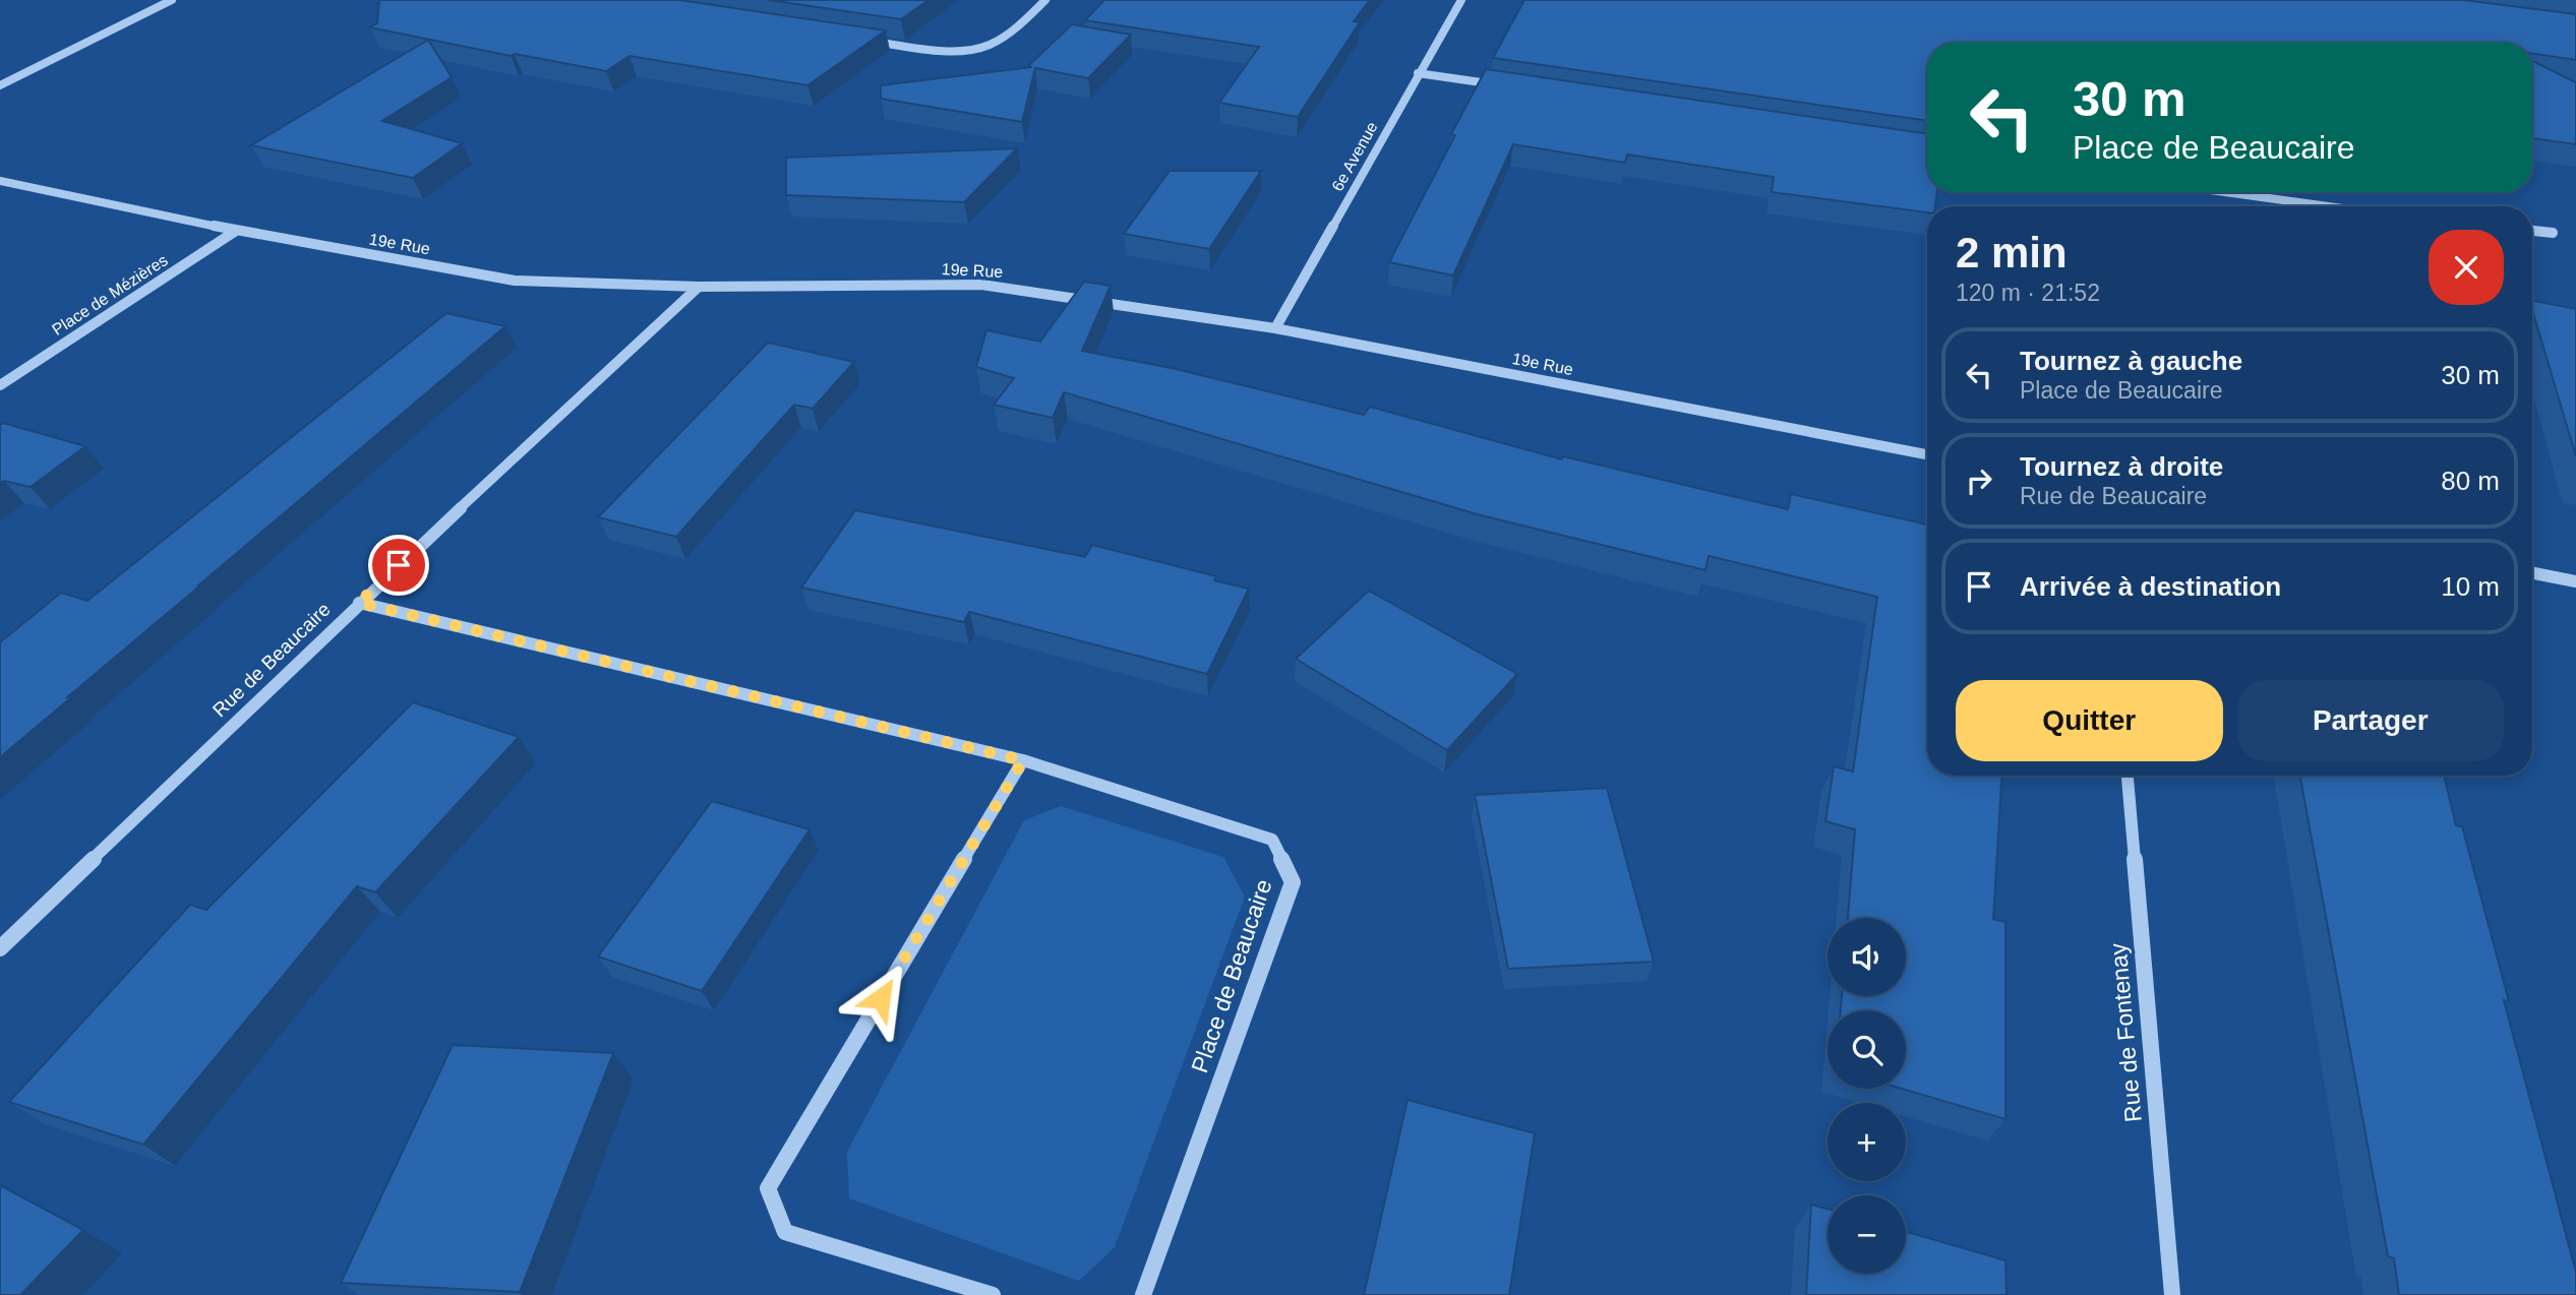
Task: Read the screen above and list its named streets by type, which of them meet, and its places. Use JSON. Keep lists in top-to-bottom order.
{
  "streets": {
    "street": [
      "6e Avenue",
      "19e Rue",
      "Place de Mézières",
      "Rue de Beaucaire",
      "Place de Beaucaire",
      "Rue de Fontenay"
    ]
  },
  "crossings": [
    ["6e Avenue", "19e Rue"],
    ["19e Rue", "Place de Mézières"],
    ["19e Rue", "Rue de Beaucaire"],
    ["Rue de Beaucaire", "Place de Beaucaire"]
  ],
  "page": {
    "turn": ["30 m", "Place de Beaucaire"],
    "heading": ["2 min", "120 m · 21:52"],
    "list": [
      {
        "name": "Tournez à gauche",
        "note": "Place de Beaucaire",
        "value": "30 m"
      },
      {
        "name": "Tournez à droite",
        "note": "Rue de Beaucaire",
        "value": "80 m"
      },
      {
        "name": "Arrivée à destination",
        "value": "10 m"
      }
    ],
    "buttons": ["Quitter", "Partager"],
    "map_buttons": ["+", "−"]
  }
}
